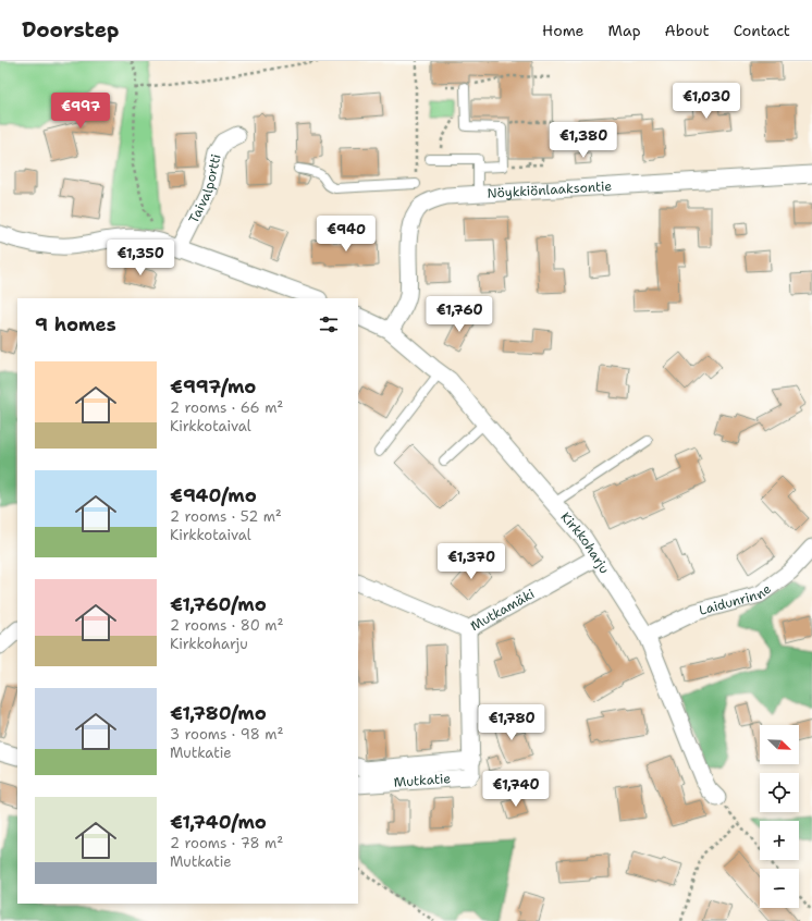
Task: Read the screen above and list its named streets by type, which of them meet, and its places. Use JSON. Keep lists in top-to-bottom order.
{
  "streets": {
    "street": [
      "Taivalportti",
      "Nöykkiönlaaksontie",
      "Kirkkoharju",
      "Laidunrinne",
      "Mutkamäki",
      "Mutkatie"
    ]
  },
  "crossings": [
    ["Nöykkiönlaaksontie", "Kirkkoharju"],
    ["Kirkkoharju", "Laidunrinne"],
    ["Kirkkoharju", "Mutkamäki"],
    ["Mutkamäki", "Mutkatie"]
  ],
  "north": "bottom right",
  "page": {
    "header": "Doorstep",
    "nav": [
      "Home",
      "Map",
      "About",
      "Contact"
    ],
    "price": [
      "€1,030",
      "€997",
      "€1,380",
      "€940",
      "€1,350",
      "€1,760",
      "€1,370",
      "€1,780",
      "€1,740"
    ],
    "heading": "9 homes",
    "list": [
      {
        "name": "€997/mo",
        "note": "2 rooms · 66 m² · Kirkkotaival"
      },
      {
        "name": "€940/mo",
        "note": "2 rooms · 52 m² · Kirkkotaival"
      },
      {
        "name": "€1,760/mo",
        "note": "2 rooms · 80 m² · Kirkkoharju"
      },
      {
        "name": "€1,780/mo",
        "note": "3 rooms · 98 m² · Mutkatie"
      },
      {
        "name": "€1,740/mo",
        "note": "2 rooms · 78 m² · Mutkatie"
      }
    ],
    "map_buttons": ["+", "−"]
  }
}
